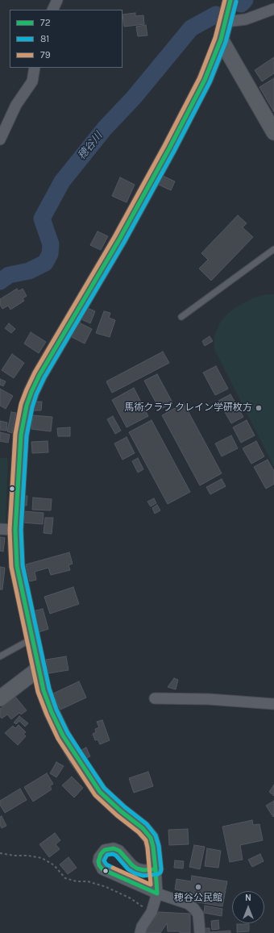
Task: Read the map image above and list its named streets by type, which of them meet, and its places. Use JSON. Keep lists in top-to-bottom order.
{
  "water": ["穂谷川"],
  "places": ["馬術クラブ クレイン学研枚方", "穂谷公民館"],
  "lines": ["transit line 72", "transit line 79", "transit line 81"],
  "legend": ["72", "81", "79"],
  "north": "top"
}
